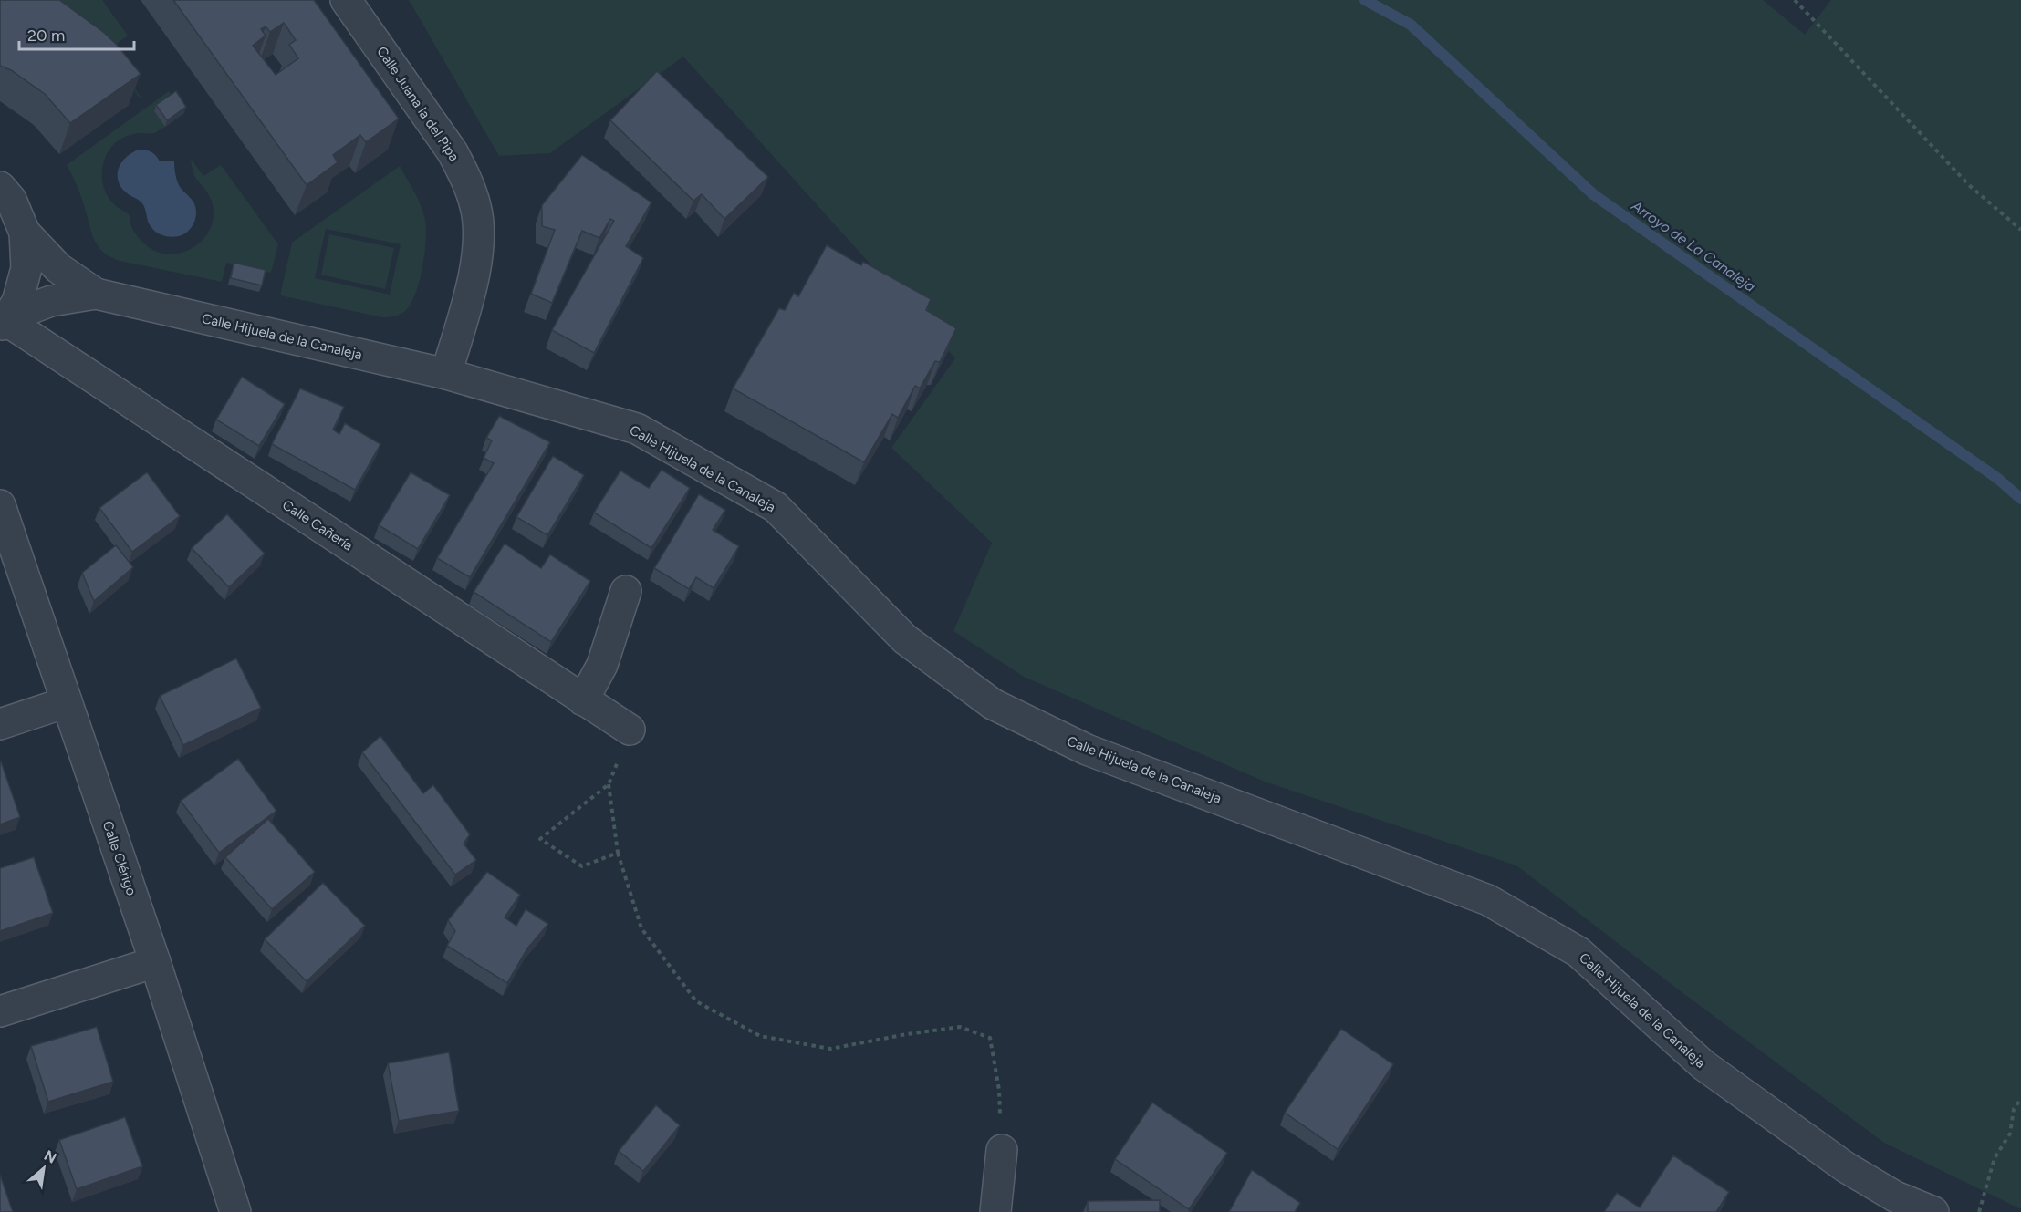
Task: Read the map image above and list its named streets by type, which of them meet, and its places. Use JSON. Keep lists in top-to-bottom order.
{
  "streets": {
    "street": [
      "Calle Juana la del Pipa",
      "Calle Hijuela de la Canaleja",
      "Calle Cañería",
      "Calle Clérigo"
    ]
  },
  "crossings": [
    ["Calle Juana la del Pipa", "Calle Hijuela de la Canaleja"],
    ["Calle Hijuela de la Canaleja", "Calle Cañería"]
  ],
  "water": ["Arroyo de La Canaleja"],
  "scale_bar": "20 m",
  "north": "top right"
}
